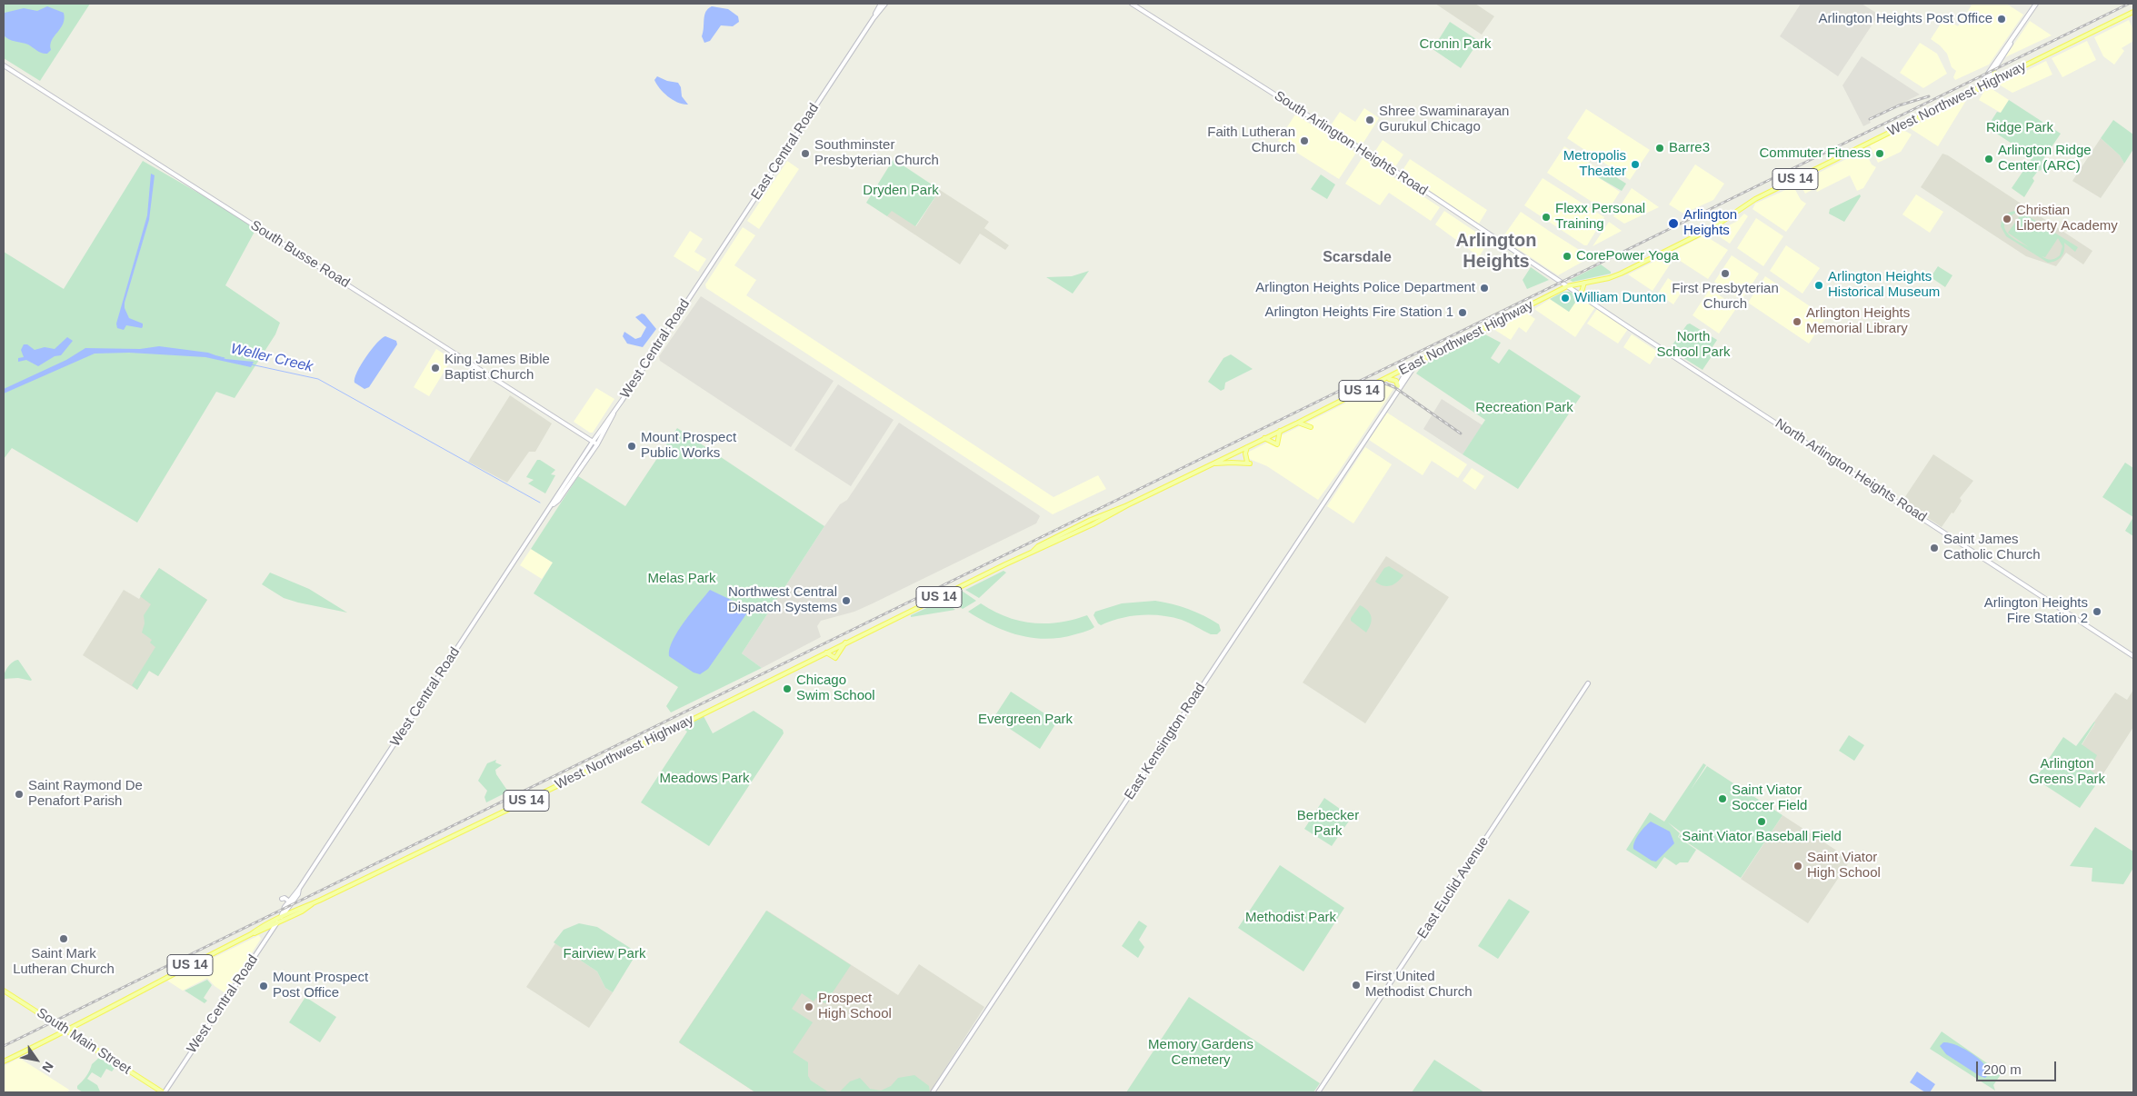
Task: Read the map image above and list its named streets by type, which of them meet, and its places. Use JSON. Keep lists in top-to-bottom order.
{
  "streets": {
    "main road": [
      "West Northwest Highway",
      "South Arlington Heights Road",
      "East Central Road",
      "US 14",
      "South Busse Road",
      "East Northwest Highway",
      "West Central Road",
      "North Arlington Heights Road",
      "East Kensington Road",
      "East Euclid Avenue",
      "South Main Street"
    ]
  },
  "crossings": [
    ["West Northwest Highway", "US 14"],
    ["West Northwest Highway", "East Northwest Highway"],
    ["West Northwest Highway", "West Central Road"],
    ["West Northwest Highway", "South Main Street"],
    ["South Arlington Heights Road", "East Northwest Highway"],
    ["South Arlington Heights Road", "North Arlington Heights Road"],
    ["East Central Road", "West Central Road"],
    ["US 14", "South Main Street"],
    ["South Busse Road", "West Central Road"],
    ["East Northwest Highway", "North Arlington Heights Road"],
    ["East Northwest Highway", "East Kensington Road"],
    ["West Central Road", "South Main Street"]
  ],
  "districts": ["Arlington Heights", "Scarsdale"],
  "water": ["Weller Creek"],
  "parks": [
    "Cronin Park",
    "Ridge Park",
    "Dryden Park",
    "North School Park",
    "Recreation Park",
    "Melas Park",
    "Evergreen Park",
    "Arlington Greens Park",
    "Meadows Park",
    "Berbecker Park",
    "Methodist Park",
    "Fairview Park",
    "Memory Gardens Cemetery"
  ],
  "places": [
    "Arlington Heights Post Office",
    "Shree Swaminarayan Gurukul Chicago",
    "Faith Lutheran Church",
    "Barre3",
    "Southminster Presbyterian Church",
    "Commuter Fitness",
    "Arlington Ridge Center (ARC)",
    "Metropolis Theater",
    "Flexx Personal Training",
    "Christian Liberty Academy",
    "Arlington Heights",
    "CorePower Yoga",
    "First Presbyterian Church",
    "Arlington Heights Historical Museum",
    "Arlington Heights Police Department",
    "William Dunton",
    "Arlington Heights Fire Station 1",
    "Arlington Heights Memorial Library",
    "King James Bible Baptist Church",
    "Mount Prospect Public Works",
    "Saint James Catholic Church",
    "Northwest Central Dispatch Systems",
    "Arlington Heights Fire Station 2",
    "Chicago Swim School",
    "Saint Raymond De Penafort Parish",
    "Saint Viator Soccer Field",
    "Saint Viator Baseball Field",
    "Saint Viator High School",
    "Saint Mark Lutheran Church",
    "First United Methodist Church",
    "Mount Prospect Post Office",
    "Prospect High School"
  ],
  "scale_bar": "200 m",
  "north": "bottom right"
}
